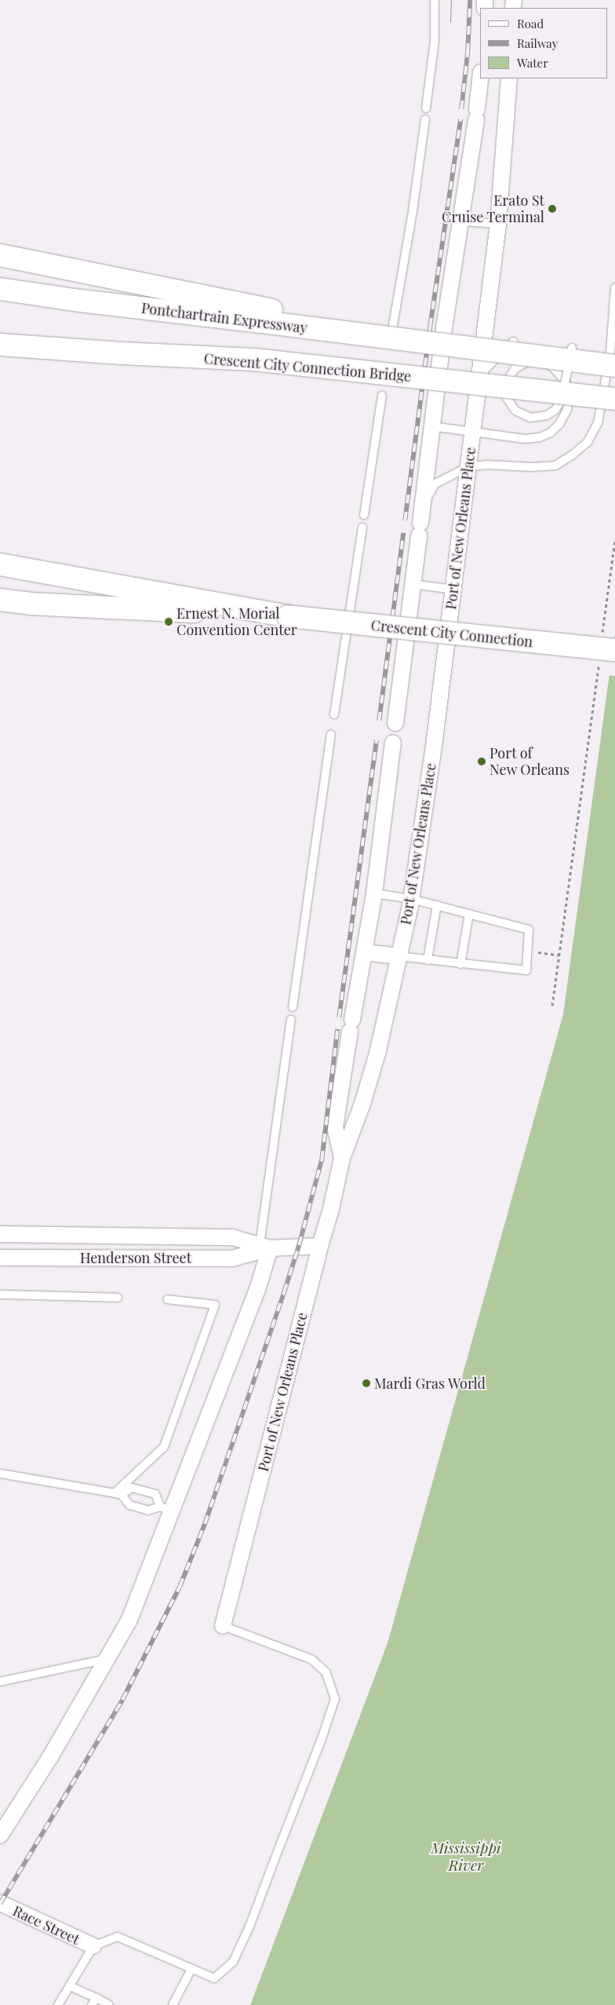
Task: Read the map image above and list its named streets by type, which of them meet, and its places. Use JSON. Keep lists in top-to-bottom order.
{
  "streets": {
    "highway": ["Pontchartrain Expressway", "Crescent City Connection Bridge", "Crescent City Connection"],
    "street": ["Port of New Orleans Place", "Henderson Street", "Race Street"]
  },
  "crossings": [
    ["Port of New Orleans Place", "Henderson Street"]
  ],
  "water": ["Mississippi River"],
  "places": [
    "Erato St Cruise Terminal",
    "Ernest N. Morial Convention Center",
    "Port of New Orleans",
    "Mardi Gras World"
  ],
  "legend": ["Road", "Railway", "Water"]
}
